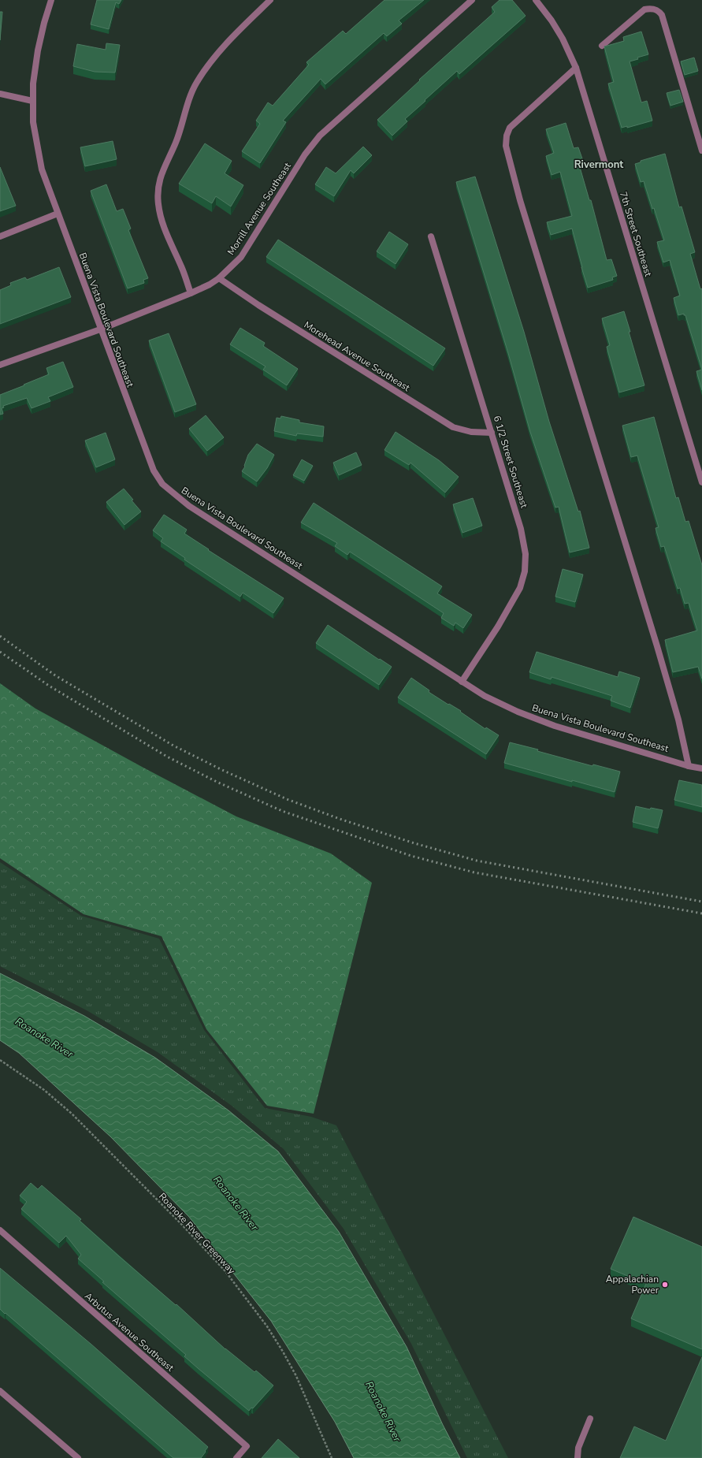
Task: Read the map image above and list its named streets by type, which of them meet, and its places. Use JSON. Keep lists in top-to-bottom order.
{
  "streets": {
    "street": [
      "Morrill Avenue Southeast",
      "7th Street Southeast",
      "Buena Vista Boulevard Southeast",
      "Morehead Avenue Southeast",
      "6 1/2 Street Southeast",
      "Arbutus Avenue Southeast"
    ],
    "path": ["Roanoke River Greenway"]
  },
  "crossings": [
    ["Morrill Avenue Southeast", "Buena Vista Boulevard Southeast"],
    ["Morrill Avenue Southeast", "Morehead Avenue Southeast"],
    ["Buena Vista Boulevard Southeast", "6 1/2 Street Southeast"],
    ["Morehead Avenue Southeast", "6 1/2 Street Southeast"]
  ],
  "districts": ["Rivermont"],
  "water": ["Roanoke River"],
  "places": ["Appalachian Power"]
}
